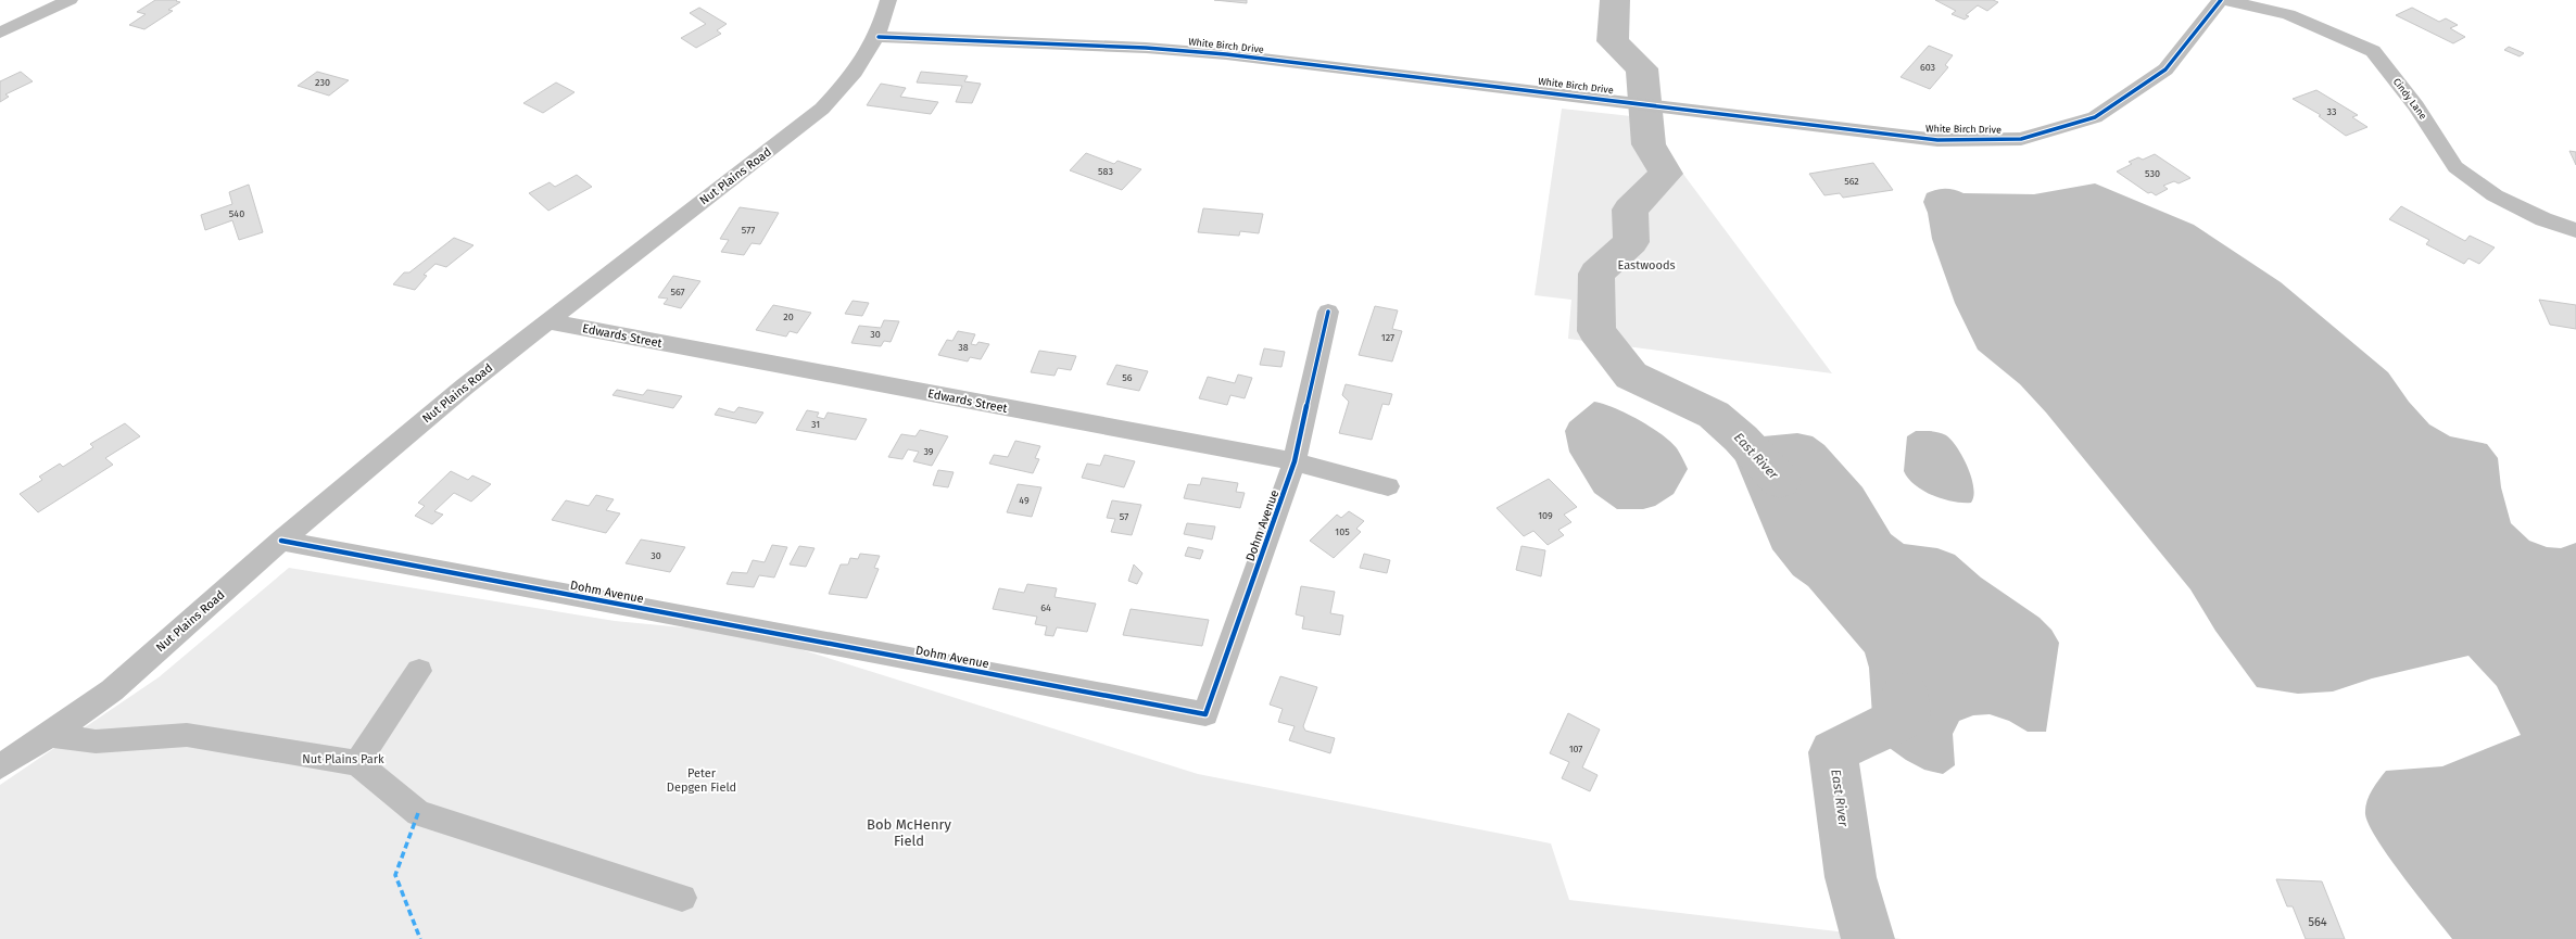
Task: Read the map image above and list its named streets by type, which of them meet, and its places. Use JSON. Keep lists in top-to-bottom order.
{
  "streets": {
    "street": [
      "White Birch Drive",
      "Cindy Lane",
      "Nut Plains Road",
      "Edwards Street",
      "Dohm Avenue"
    ]
  },
  "crossings": [
    ["White Birch Drive", "Cindy Lane"],
    ["White Birch Drive", "Nut Plains Road"],
    ["Nut Plains Road", "Edwards Street"],
    ["Nut Plains Road", "Dohm Avenue"],
    ["Edwards Street", "Dohm Avenue"]
  ],
  "water": ["East River"],
  "parks": [
    "Eastwoods",
    "Nut Plains Park",
    "Peter Depgen Field",
    "Bob McHenry Field"
  ],
  "house_numbers": [
    "603",
    "230",
    "33",
    "583",
    "530",
    "562",
    "540",
    "577",
    "567",
    "20",
    "30",
    "127",
    "38",
    "56",
    "31",
    "39",
    "49",
    "109",
    "57",
    "105",
    "30",
    "64",
    "107",
    "564"
  ]
}
